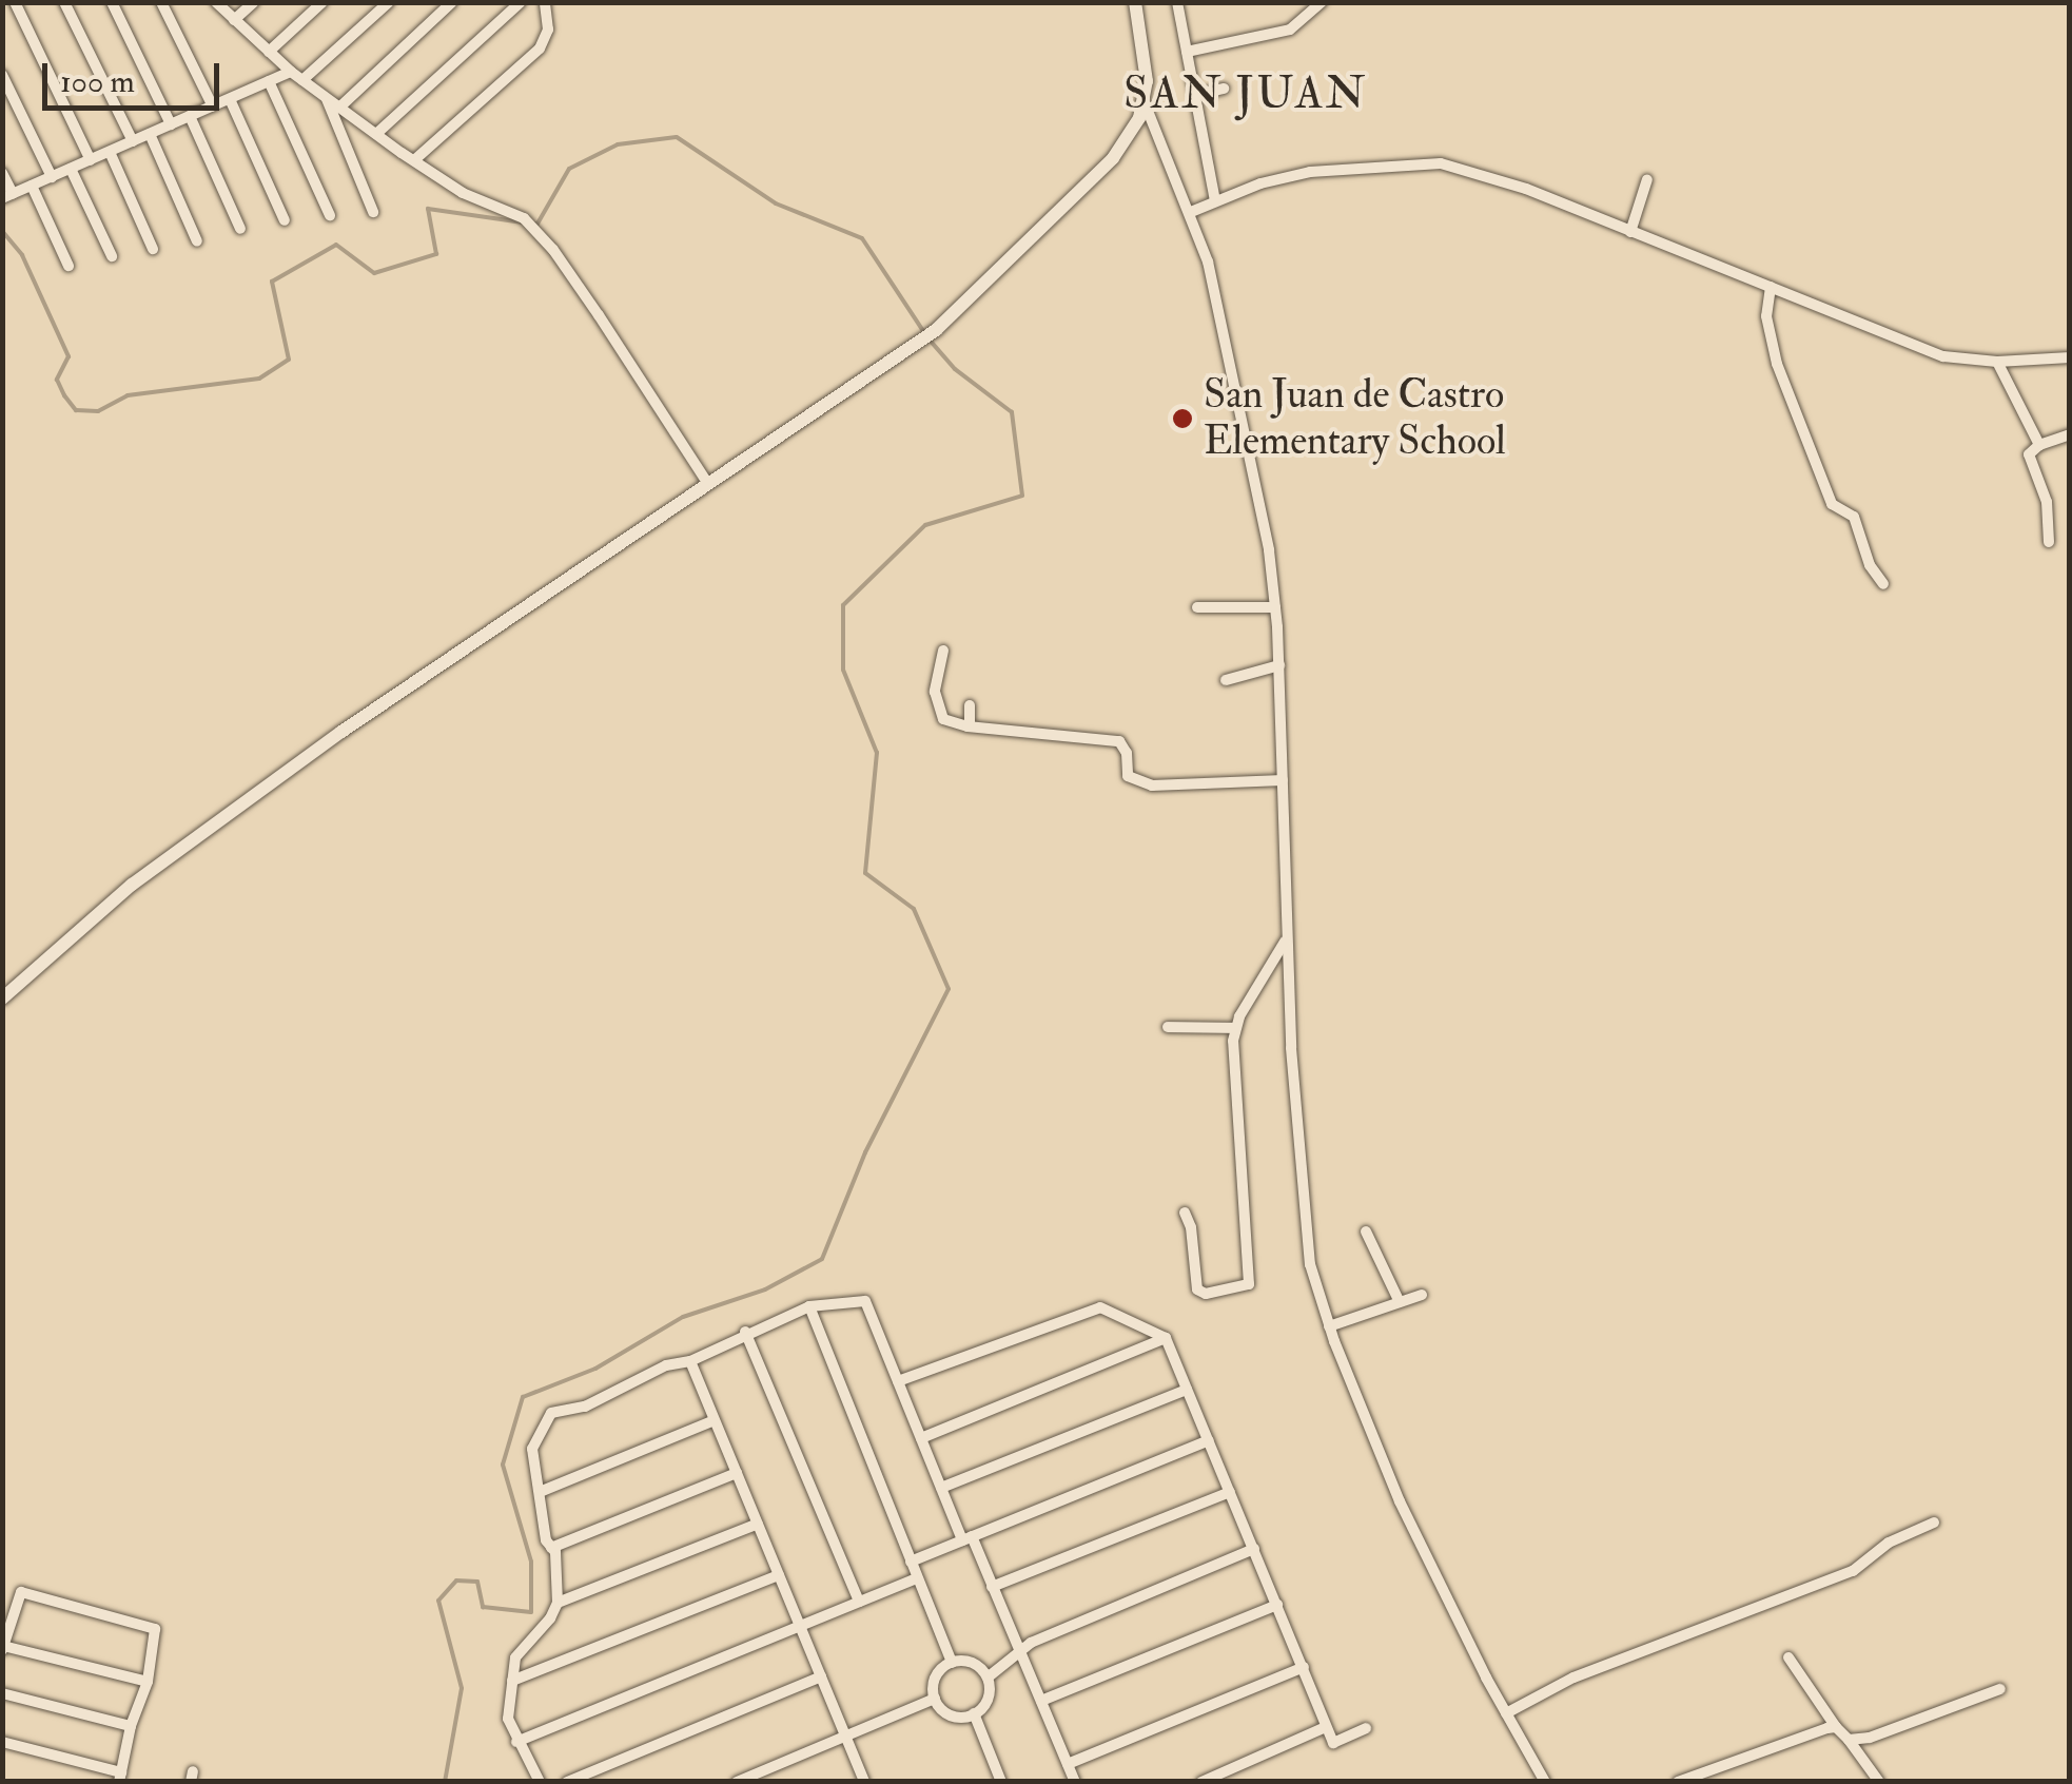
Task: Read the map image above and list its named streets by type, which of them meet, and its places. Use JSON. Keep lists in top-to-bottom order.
{
  "districts": ["SAN JUAN"],
  "places": ["San Juan de Castro Elementary School"],
  "scale_bar": "100 m"
}
